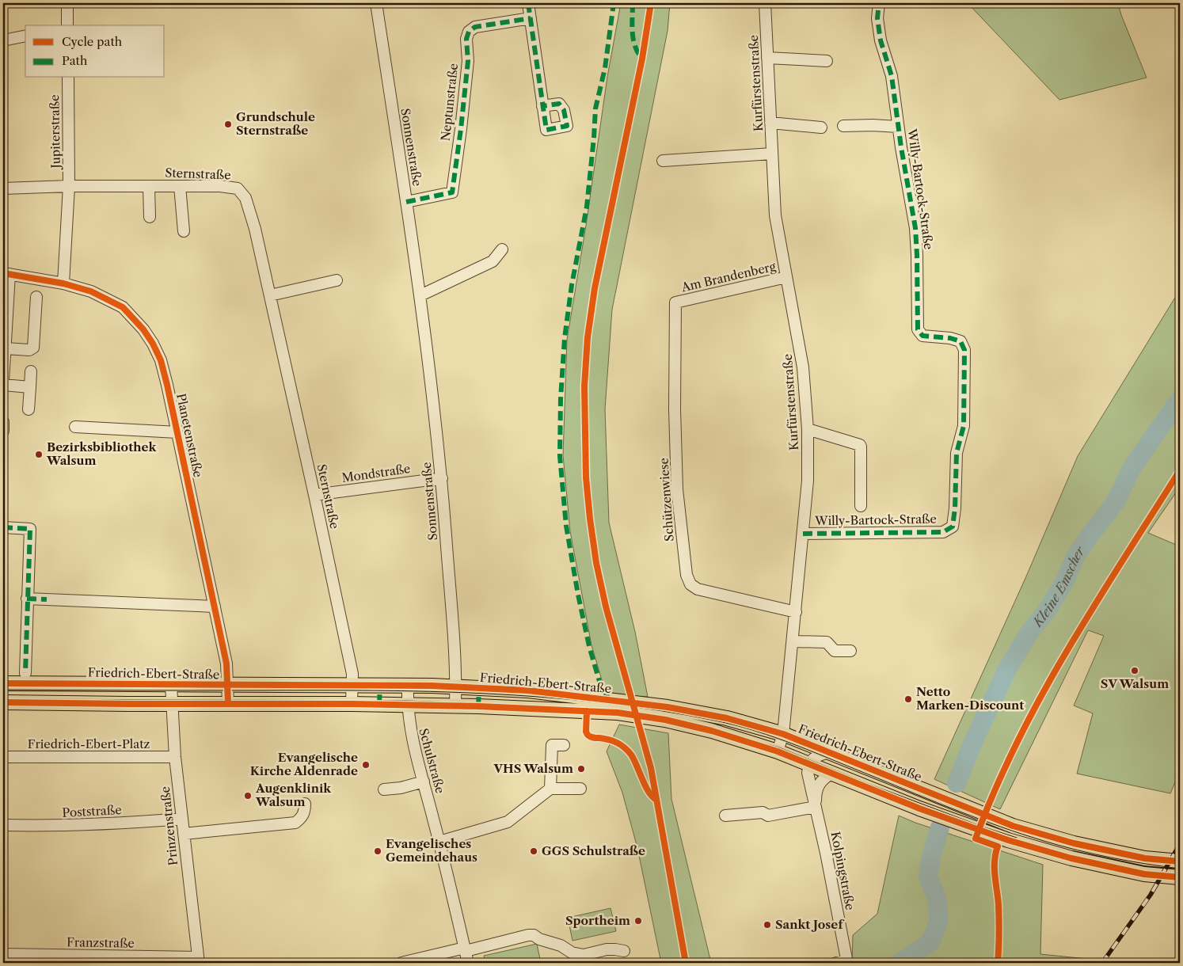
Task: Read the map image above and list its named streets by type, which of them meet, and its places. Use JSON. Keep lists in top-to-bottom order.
{
  "streets": {
    "main road": ["Friedrich-Ebert-Straße"],
    "street": [
      "Kurfürstenstraße",
      "Neptunstraße",
      "Jupiterstraße",
      "Sonnenstraße",
      "Sternstraße",
      "Willy-Bartock-Straße",
      "Am Brandenberg",
      "Planetenstraße",
      "Mondstraße",
      "Schützenwiese",
      "Friedrich-Ebert-Platz",
      "Schulstraße",
      "Poststraße",
      "Prinzenstraße",
      "Kolpingstraße",
      "Franzstraße"
    ]
  },
  "crossings": [
    ["Kurfürstenstraße", "Willy-Bartock-Straße"],
    ["Kurfürstenstraße", "Am Brandenberg"],
    ["Kurfürstenstraße", "Schützenwiese"],
    ["Kurfürstenstraße", "Friedrich-Ebert-Straße"],
    ["Neptunstraße", "Sonnenstraße"],
    ["Jupiterstraße", "Sternstraße"],
    ["Jupiterstraße", "Planetenstraße"],
    ["Sonnenstraße", "Mondstraße"],
    ["Sonnenstraße", "Friedrich-Ebert-Straße"],
    ["Sternstraße", "Mondstraße"],
    ["Sternstraße", "Friedrich-Ebert-Straße"],
    ["Am Brandenberg", "Schützenwiese"],
    ["Planetenstraße", "Friedrich-Ebert-Straße"],
    ["Friedrich-Ebert-Straße", "Schulstraße"],
    ["Friedrich-Ebert-Straße", "Prinzenstraße"],
    ["Friedrich-Ebert-Straße", "Kolpingstraße"],
    ["Friedrich-Ebert-Platz", "Prinzenstraße"],
    ["Poststraße", "Prinzenstraße"],
    ["Prinzenstraße", "Franzstraße"]
  ],
  "water": ["Kleine Emscher"],
  "places": [
    "Grundschule Sternstraße",
    "Bezirksbibliothek Walsum",
    "SV Walsum",
    "Netto Marken-Discount",
    "Evangelische Kirche Aldenrade",
    "VHS Walsum",
    "Augenklinik Walsum",
    "Evangelisches Gemeindehaus",
    "GGS Schulstraße",
    "Sportheim",
    "Sankt Josef"
  ],
  "legend": ["Cycle path", "Path"]
}
